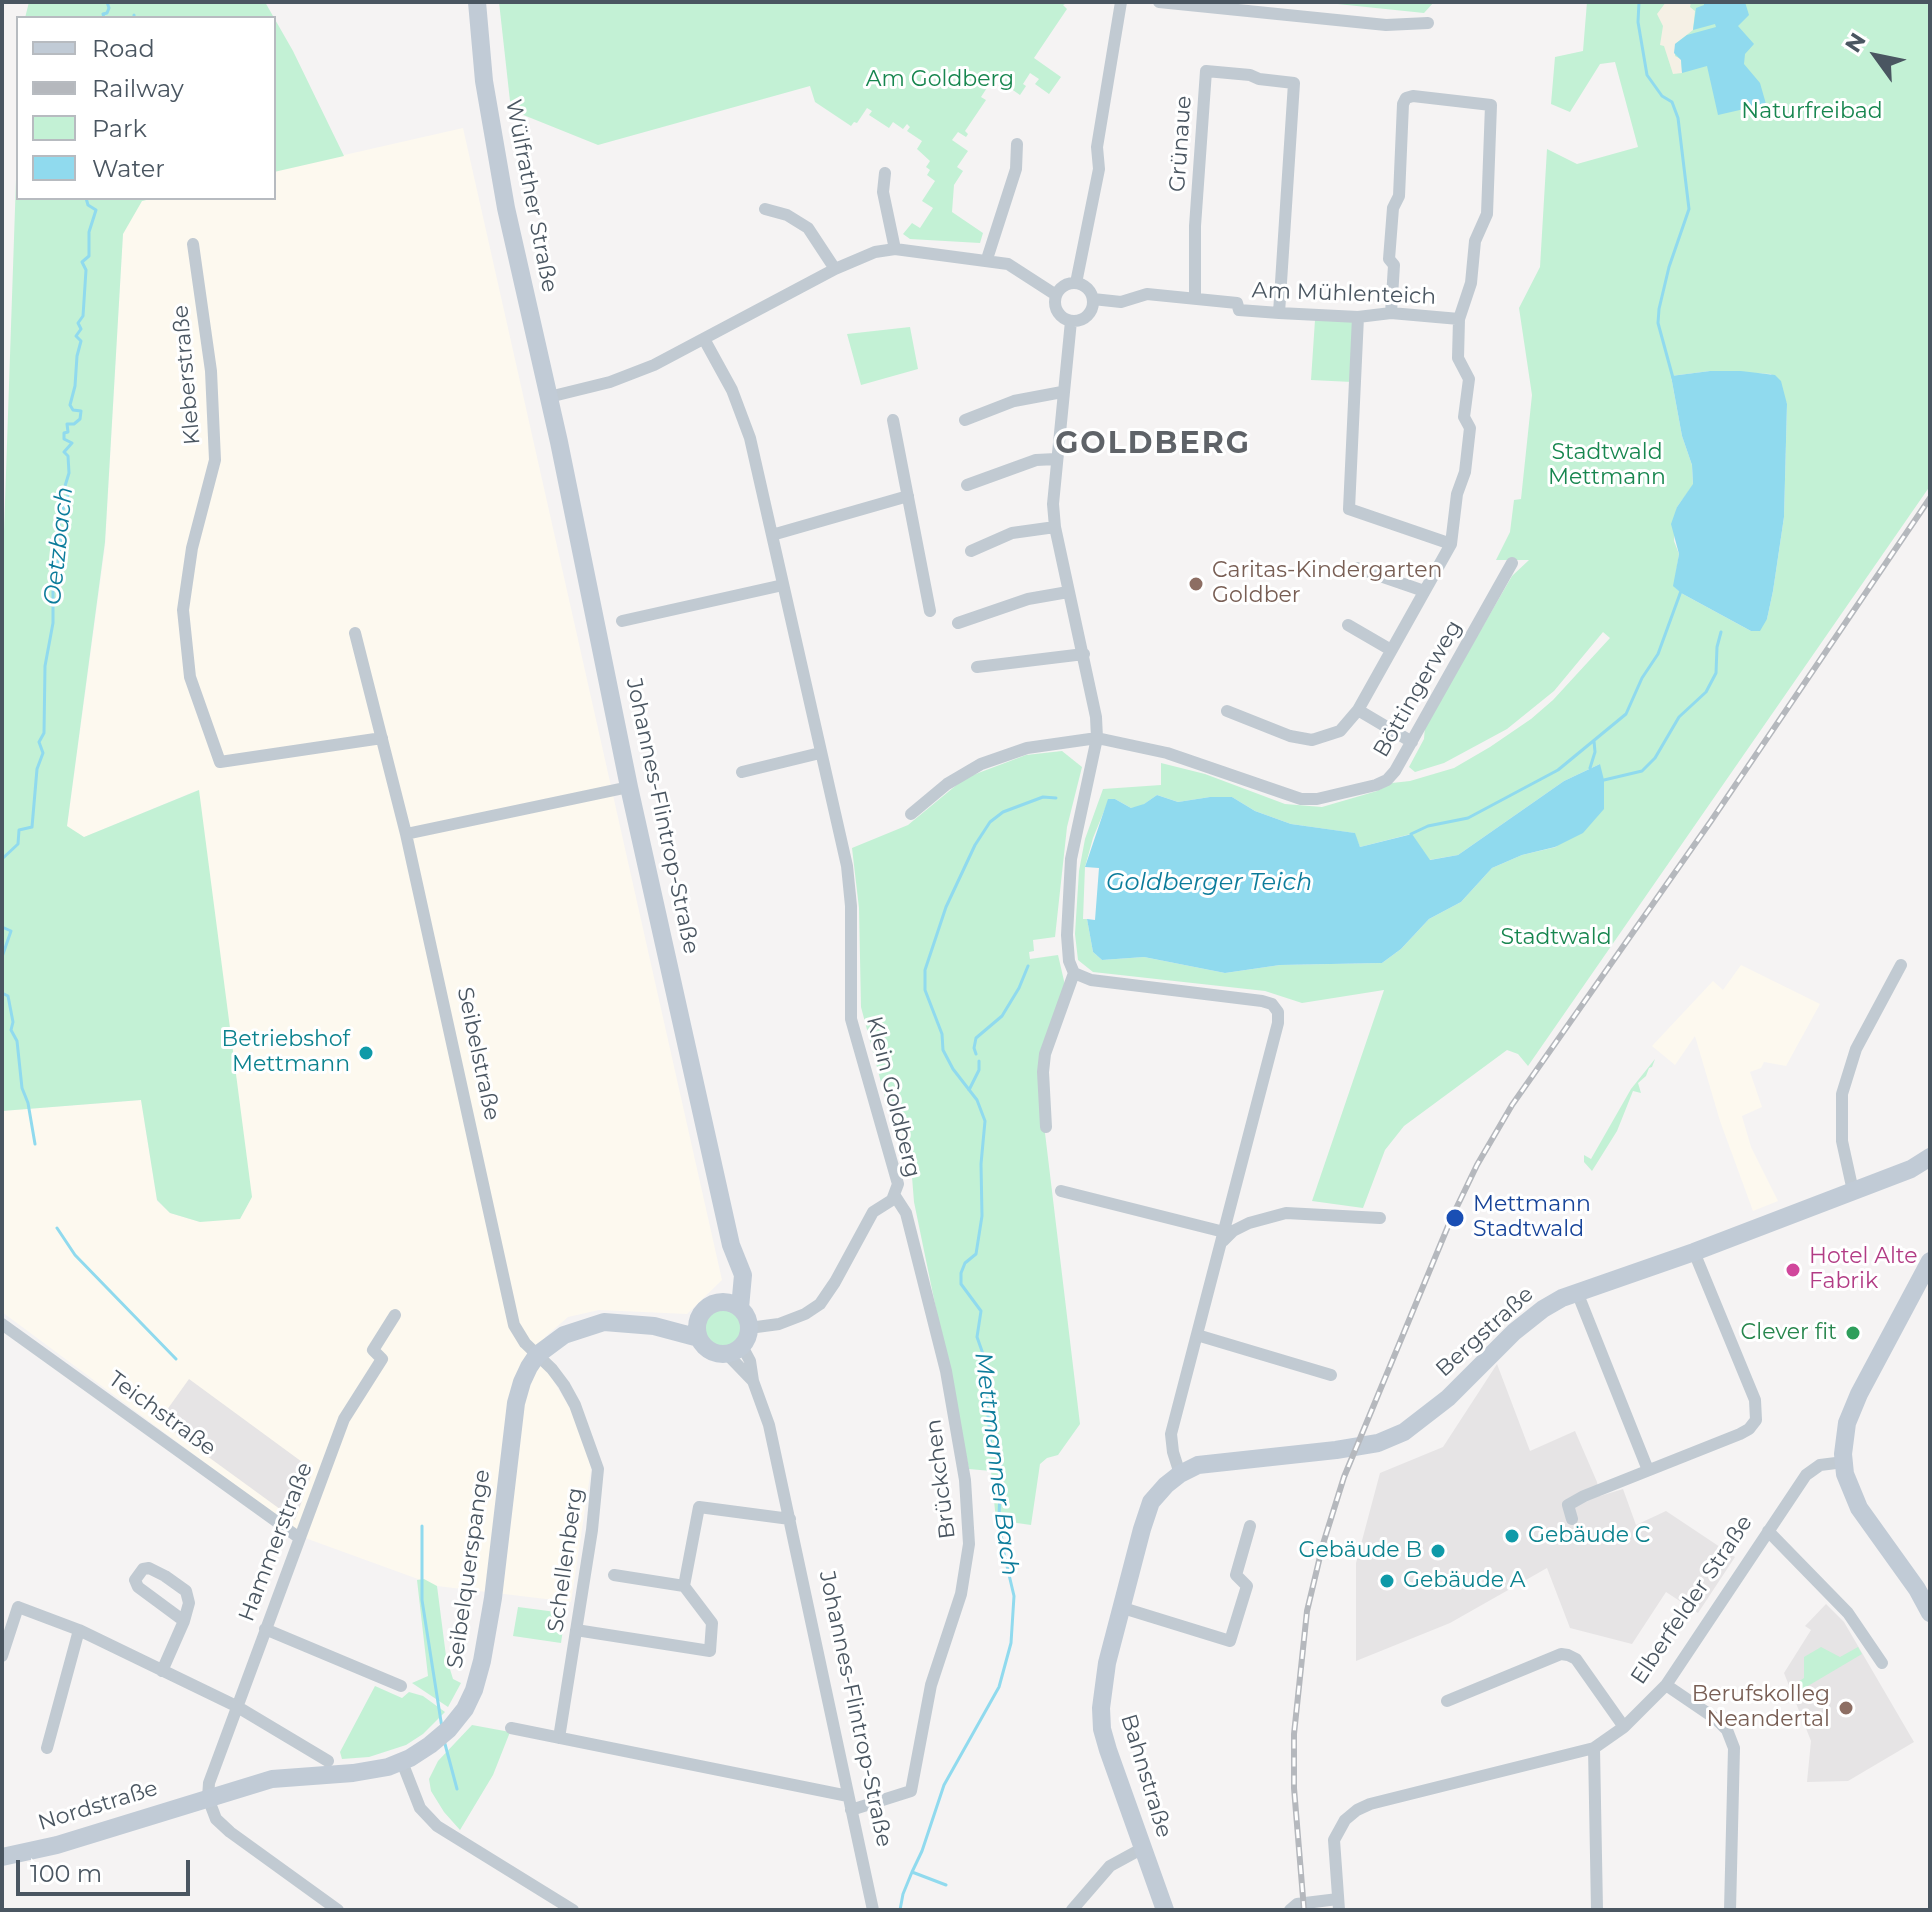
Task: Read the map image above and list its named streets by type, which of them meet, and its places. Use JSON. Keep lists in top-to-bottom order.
{
  "streets": {
    "main road": [
      "Wülfrather Straße",
      "Johannes-Flintrop-Straße",
      "Bergstraße",
      "Seibelquerspange",
      "Bahnstraße",
      "Nordstraße"
    ],
    "street": [
      "Grünaue",
      "Am Mühlenteich",
      "Kleberstraße",
      "Böttingerweg",
      "Seibelstraße",
      "Klein Goldberg",
      "Teichstraße",
      "Brückchen",
      "Hammerstraße",
      "Schellenberg",
      "Elberfelder Straße"
    ]
  },
  "crossings": [
    ["Grünaue", "Am Mühlenteich"],
    ["Wülfrather Straße", "Johannes-Flintrop-Straße"],
    ["Kleberstraße", "Seibelstraße"],
    ["Johannes-Flintrop-Straße", "Klein Goldberg"],
    ["Johannes-Flintrop-Straße", "Brückchen"],
    ["Seibelstraße", "Schellenberg"],
    ["Seibelstraße", "Seibelquerspange"],
    ["Klein Goldberg", "Brückchen"],
    ["Bergstraße", "Bahnstraße"],
    ["Teichstraße", "Hammerstraße"],
    ["Hammerstraße", "Nordstraße"],
    ["Schellenberg", "Seibelquerspange"],
    ["Seibelquerspange", "Nordstraße"]
  ],
  "districts": ["GOLDBERG"],
  "water": ["Oetzbach", "Goldberger Teich", "Mettmanner Bach"],
  "parks": [
    "Am Goldberg",
    "Naturfreibad",
    "Stadtwald Mettmann",
    "Stadtwald"
  ],
  "places": [
    "Caritas-Kindergarten Goldber",
    "Betriebshof Mettmann",
    "Mettmann Stadtwald",
    "Hotel Alte Fabrik",
    "Clever fit",
    "Gebäude C",
    "Gebäude B",
    "Gebäude A",
    "Berufskolleg Neandertal"
  ],
  "legend": [
    "Road",
    "Railway",
    "Park",
    "Water"
  ],
  "scale_bar": "100 m",
  "north": "top left"
}
